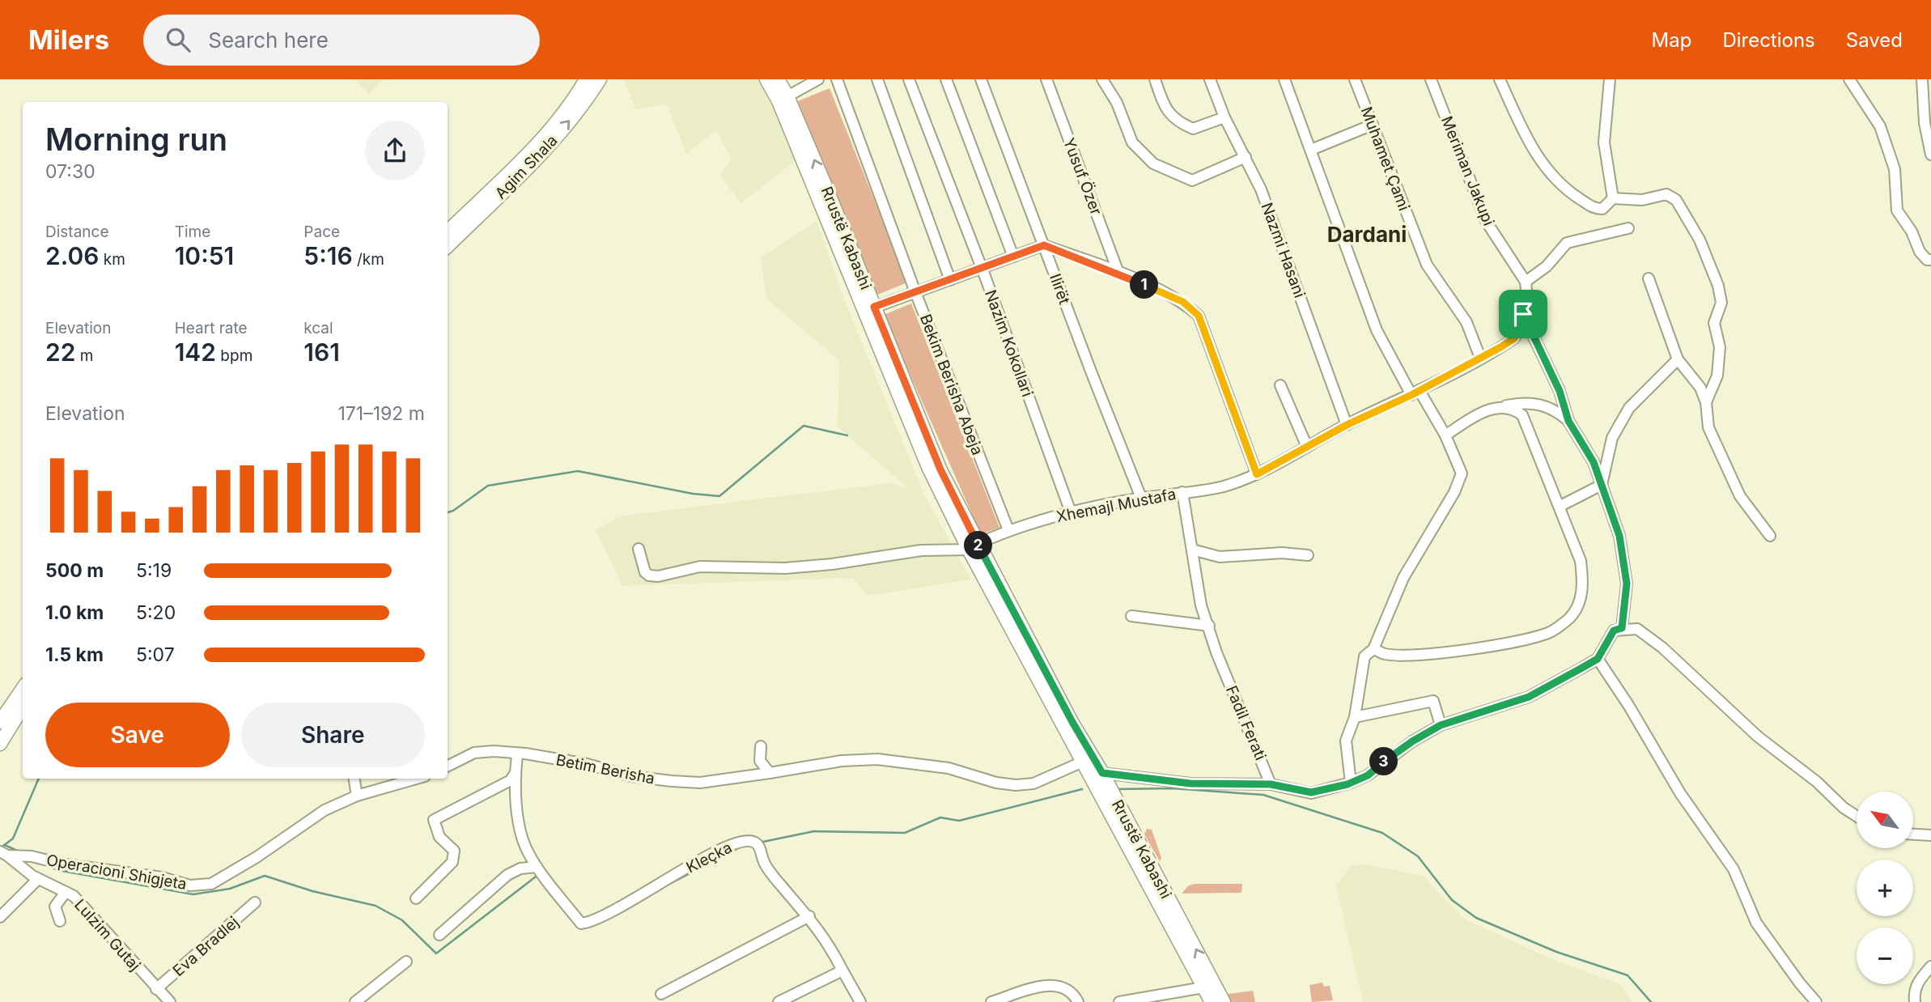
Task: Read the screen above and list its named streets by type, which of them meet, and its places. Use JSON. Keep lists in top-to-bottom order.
{
  "streets": {
    "main road": ["Agim Shala", "Rrustë Kabashi"],
    "street": [
      "Muhamet Çami",
      "Meriman Jakupi",
      "Yusuf Özer",
      "Nazmi Hasani",
      "Ilirët",
      "Nazim Kokollari",
      "Bekim Berisha Abeja",
      "Xhemajl Mustafa",
      "Fadil Ferati",
      "Betim Berisha",
      "Kleçka",
      "Operacioni Shigjeta",
      "Lulzim Gutaj",
      "Eva Bradlej"
    ]
  },
  "crossings": [
    ["Muhamet Çami", "Xhemajl Mustafa"],
    ["Rrustë Kabashi", "Xhemajl Mustafa"],
    ["Rrustë Kabashi", "Betim Berisha"],
    ["Nazmi Hasani", "Xhemajl Mustafa"],
    ["Ilirët", "Xhemajl Mustafa"],
    ["Nazim Kokollari", "Xhemajl Mustafa"],
    ["Bekim Berisha Abeja", "Xhemajl Mustafa"],
    ["Xhemajl Mustafa", "Fadil Ferati"],
    ["Operacioni Shigjeta", "Lulzim Gutaj"],
    ["Lulzim Gutaj", "Eva Bradlej"]
  ],
  "districts": ["Dardani"],
  "north": "top left",
  "page": {
    "header": "Milers",
    "search": "Search here",
    "nav": ["Map", "Directions", "Saved"],
    "heading": ["Morning run", "07:30"],
    "stats": [
      ["Distance", "2.06 km"],
      ["Time", "10:51"],
      ["Pace", "5:16 /km"],
      ["Elevation", "22 m"],
      ["Heart rate", "142 bpm"],
      ["kcal", "161"]
    ],
    "pins": ["1", "2", "3"],
    "chart": ["Elevation", "171–192 m"],
    "list": [
      {
        "name": "500 m",
        "note": "5:19"
      },
      {
        "name": "1.0 km",
        "note": "5:20"
      },
      {
        "name": "1.5 km",
        "note": "5:07"
      }
    ],
    "buttons": ["Save", "Share"],
    "map_buttons": ["+", "−"]
  }
}
